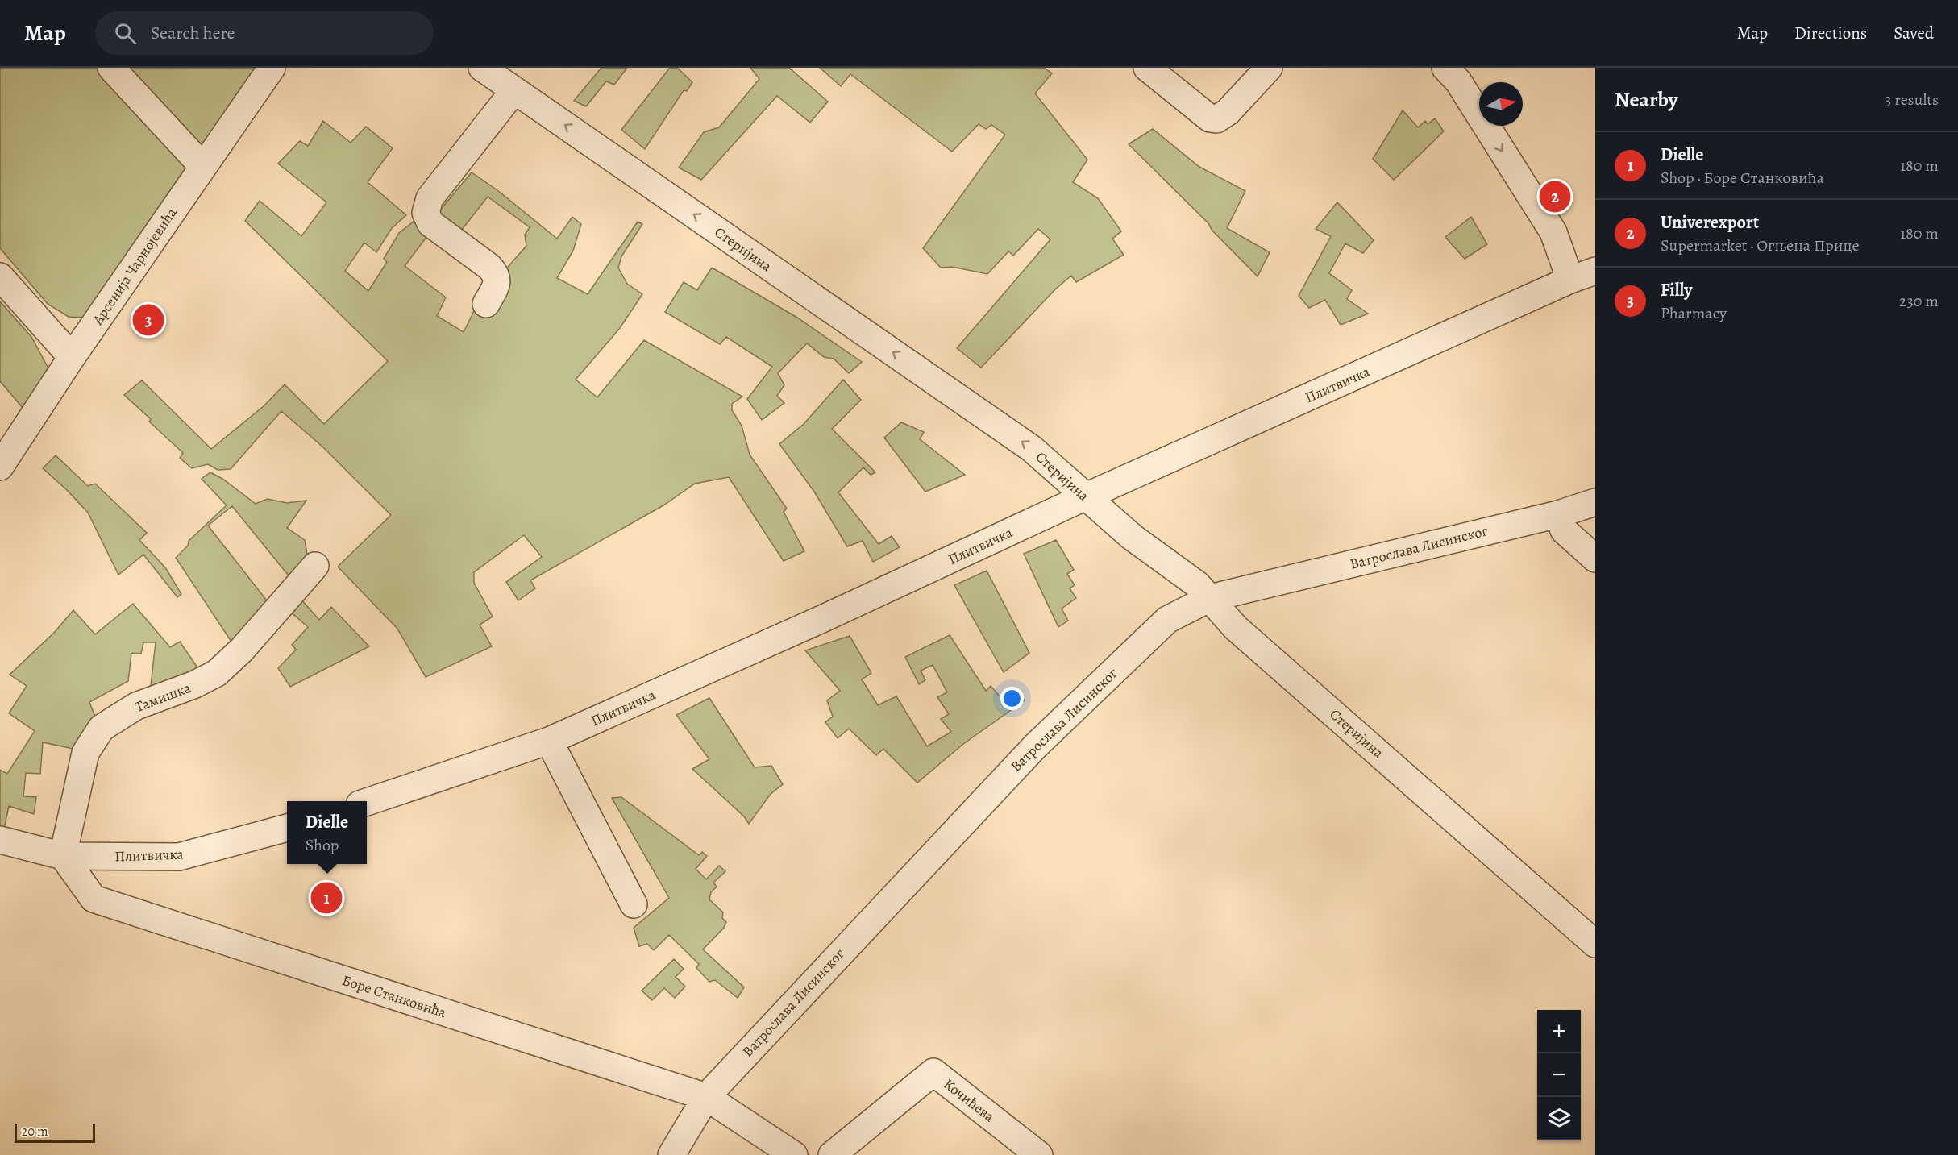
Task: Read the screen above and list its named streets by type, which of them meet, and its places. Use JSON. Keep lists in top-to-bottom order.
{
  "streets": {
    "street": [
      "Стеријина",
      "Арсенија Чарнојевића",
      "Плитвичка",
      "Ватрослава Лисинског",
      "Тамишка",
      "Боре Станковића",
      "Кочићева"
    ]
  },
  "crossings": [
    ["Стеријина", "Плитвичка"],
    ["Стеријина", "Ватрослава Лисинског"],
    ["Плитвичка", "Тамишка"],
    ["Плитвичка", "Боре Станковића"],
    ["Ватрослава Лисинског", "Боре Станковића"],
    ["Тамишка", "Боре Станковића"]
  ],
  "one_way": ["Стеријина"],
  "scale_bar": "20 m",
  "north": "right",
  "page": {
    "header": "Map",
    "search": "Search here",
    "nav": ["Map", "Directions", "Saved"],
    "heading": ["Nearby", "3 results"],
    "list": [
      {
        "mark": "1",
        "name": "Dielle",
        "note": "Shop · Боре Станковића",
        "value": "180 m"
      },
      {
        "mark": "2",
        "name": "Univerexport",
        "note": "Supermarket · Огњена Прице",
        "value": "180 m"
      },
      {
        "mark": "3",
        "name": "Filly",
        "note": "Pharmacy",
        "value": "230 m"
      }
    ],
    "pins": ["2", "3", "1"],
    "popup": ["Dielle", "Shop"],
    "map_buttons": ["+", "−"],
    "scale": "20 m"
  }
}
